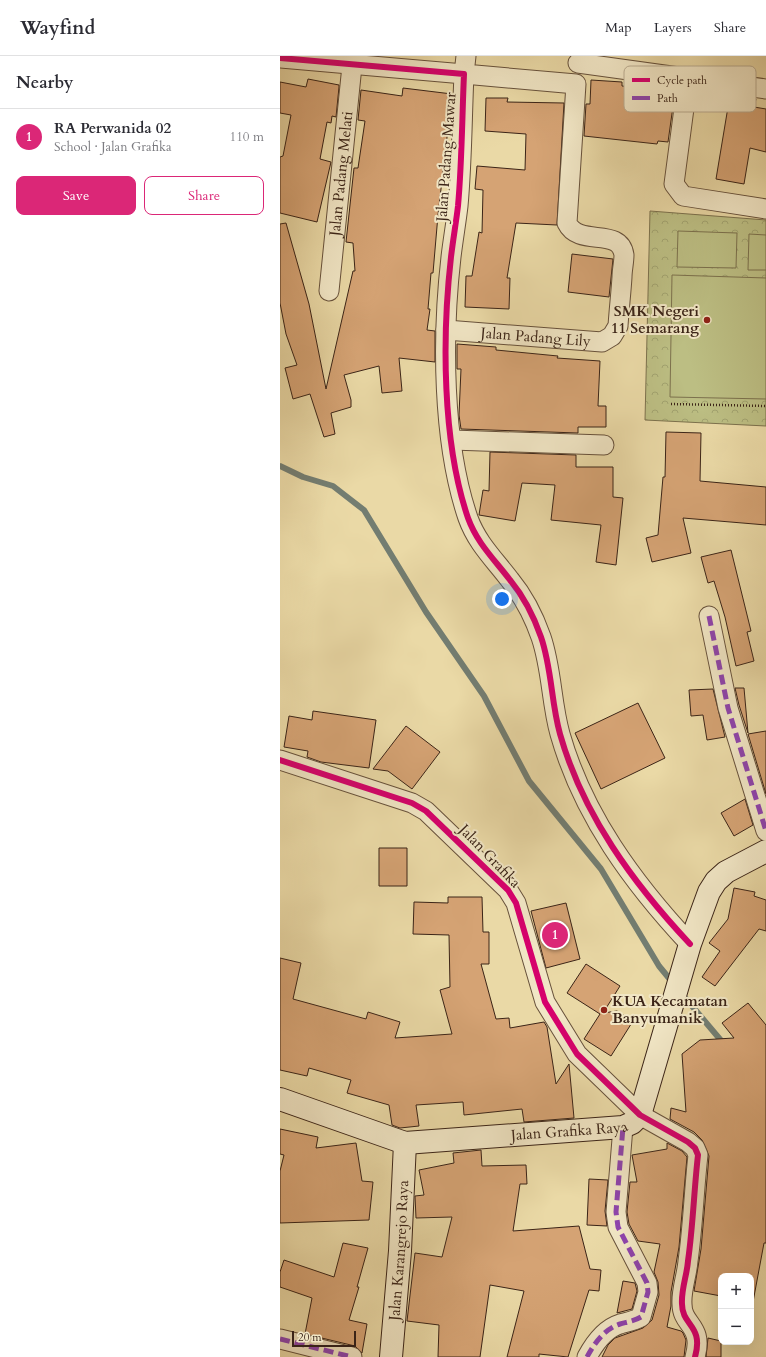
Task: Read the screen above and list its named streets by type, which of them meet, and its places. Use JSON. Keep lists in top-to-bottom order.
{
  "streets": {
    "main road": ["Jalan Grafika Raya", "Jalan Karangrejo Raya"],
    "street": [
      "Jalan Padang Mawar",
      "Jalan Padang Melati",
      "Jalan Padang Lily",
      "Jalan Grafika"
    ]
  },
  "crossings": [
    ["Jalan Padang Mawar", "Jalan Padang Melati"],
    ["Jalan Padang Mawar", "Jalan Padang Lily"],
    ["Jalan Padang Mawar", "Jalan Grafika Raya"],
    ["Jalan Grafika", "Jalan Grafika Raya"],
    ["Jalan Grafika Raya", "Jalan Karangrejo Raya"]
  ],
  "places": ["SMK Negeri 11 Semarang", "KUA Kecamatan Banyumanik"],
  "legend": ["Cycle path", "Path"],
  "scale_bar": "20 m",
  "page": {
    "header": "Wayfind",
    "nav": ["Map", "Layers", "Share"],
    "heading": "Nearby",
    "list": [
      {
        "mark": "1",
        "name": "RA Perwanida 02",
        "note": "School · Jalan Grafika",
        "value": "110 m"
      }
    ],
    "buttons": ["Save", "Share"],
    "pins": "1",
    "map_buttons": ["+", "−"],
    "scale": "20 m"
  }
}
